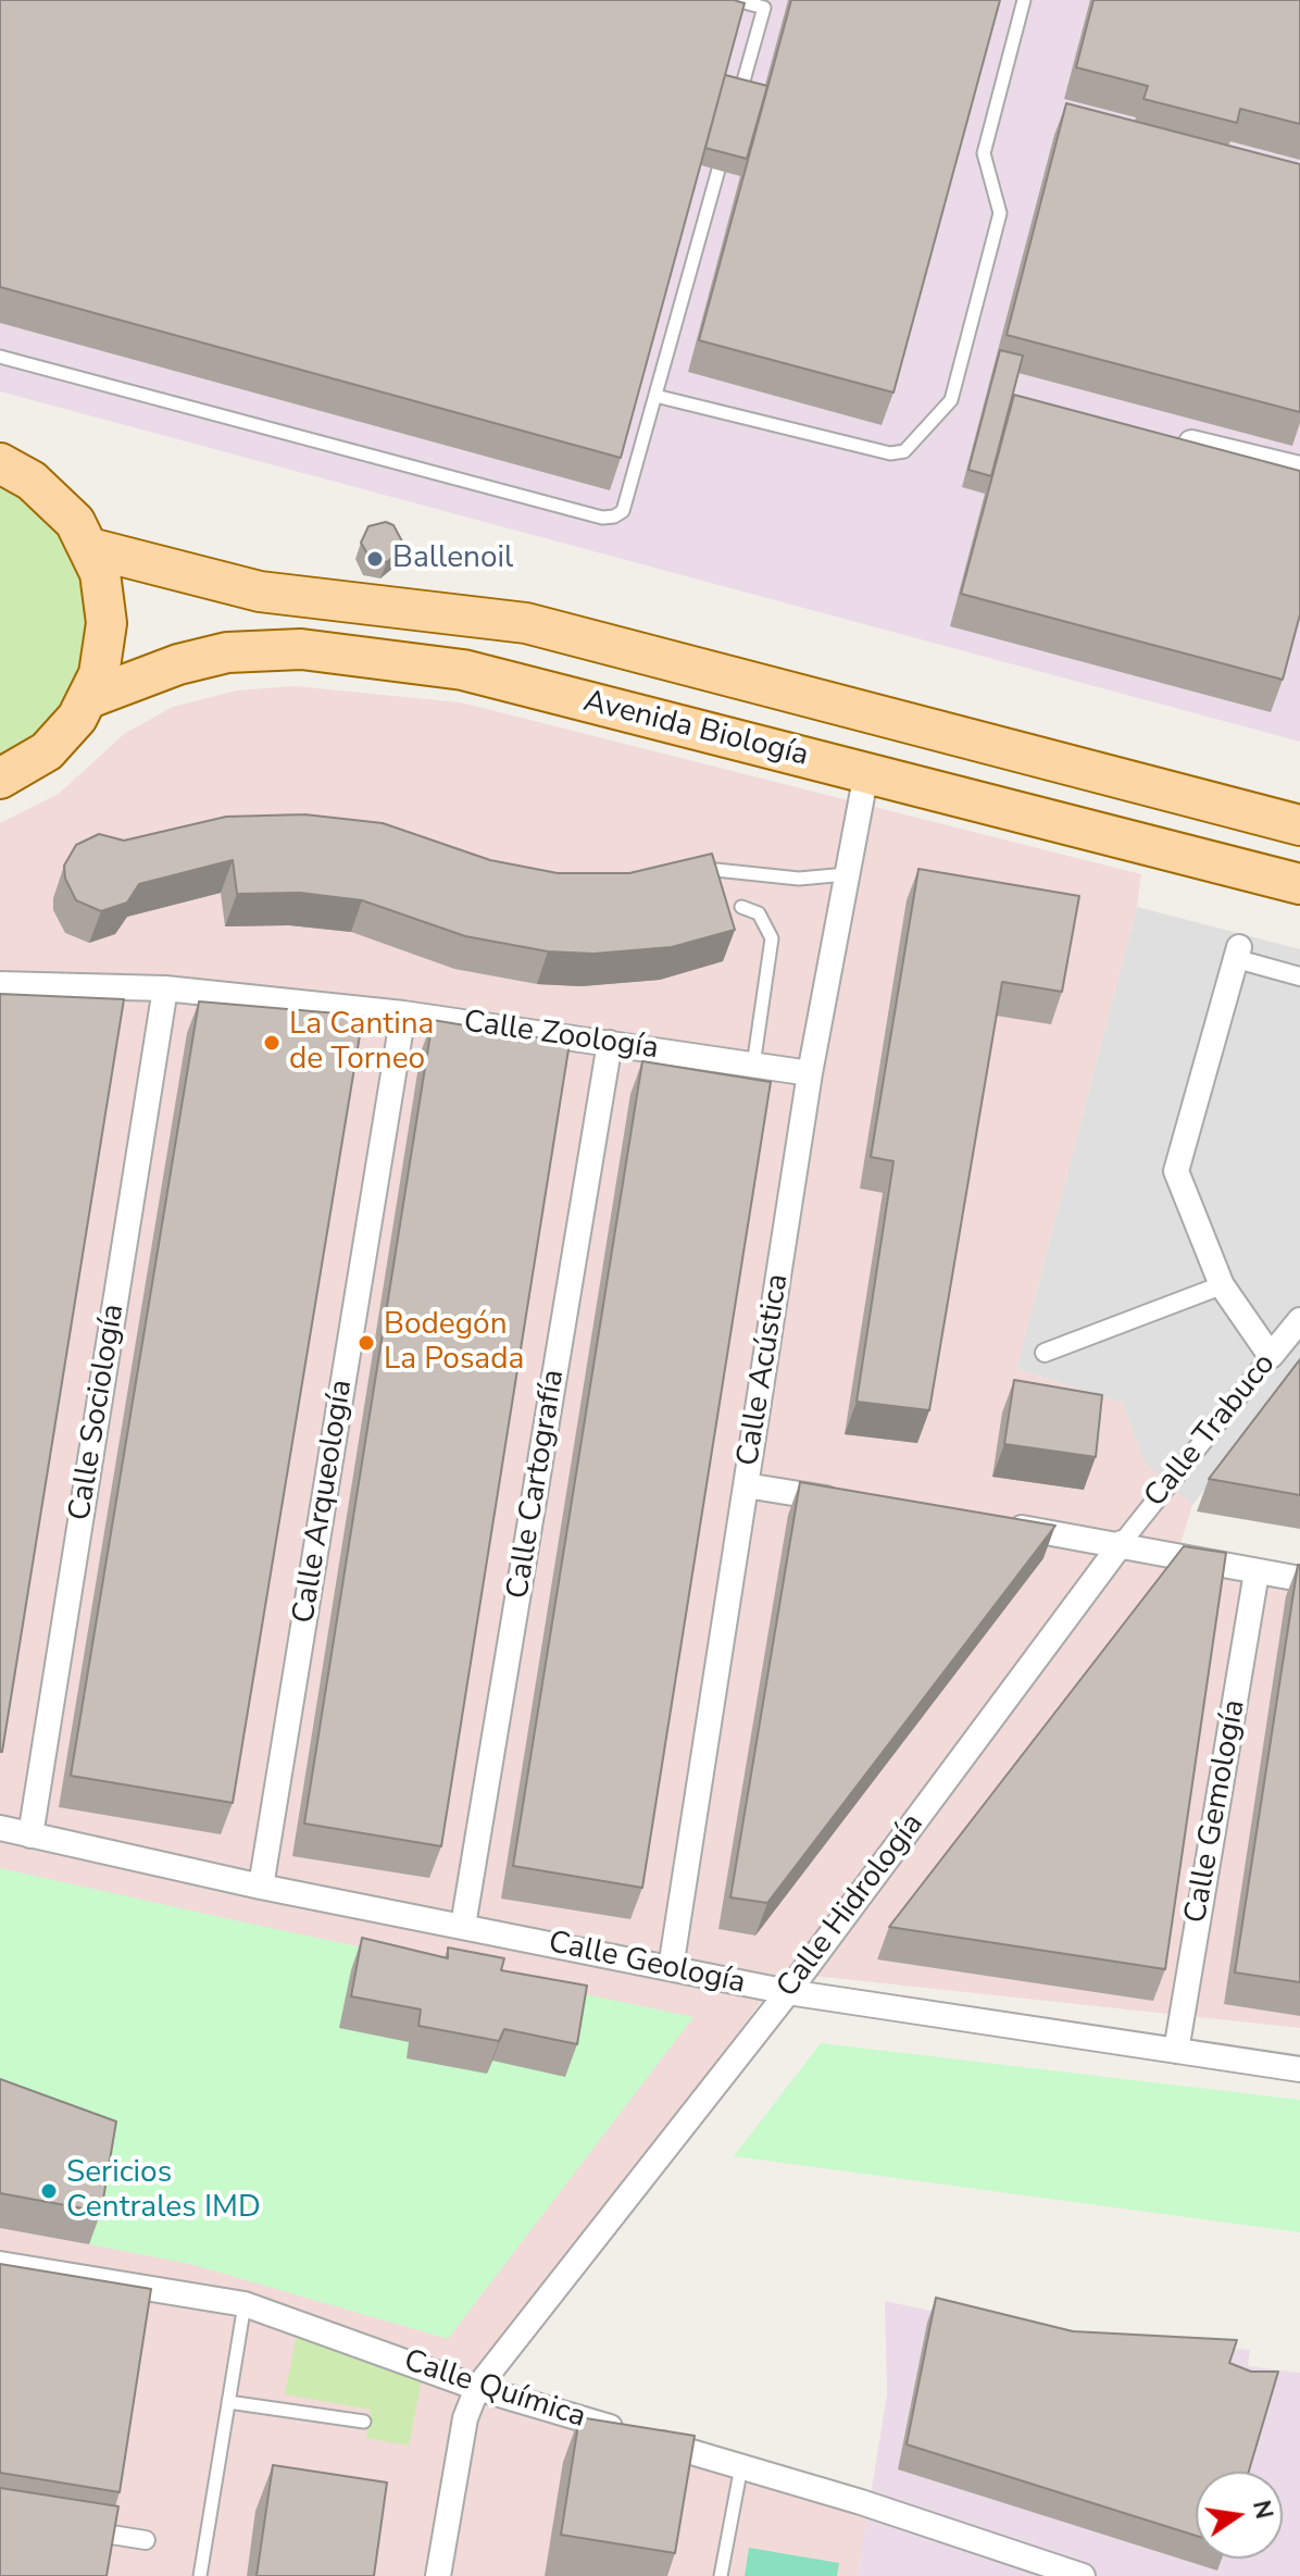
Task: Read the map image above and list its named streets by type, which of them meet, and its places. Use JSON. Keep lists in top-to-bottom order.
{
  "streets": {
    "main road": ["Avenida Biología"],
    "street": [
      "Calle Zoología",
      "Calle Acústica",
      "Calle Sociología",
      "Calle Trabuco",
      "Calle Cartografía",
      "Calle Arqueología",
      "Calle Gemología",
      "Calle Hidrología",
      "Calle Geología",
      "Calle Química"
    ]
  },
  "crossings": [
    ["Avenida Biología", "Calle Acústica"],
    ["Calle Zoología", "Calle Acústica"],
    ["Calle Zoología", "Calle Sociología"],
    ["Calle Zoología", "Calle Cartografía"],
    ["Calle Zoología", "Calle Arqueología"],
    ["Calle Acústica", "Calle Geología"],
    ["Calle Sociología", "Calle Geología"],
    ["Calle Trabuco", "Calle Hidrología"],
    ["Calle Cartografía", "Calle Geología"],
    ["Calle Arqueología", "Calle Geología"],
    ["Calle Gemología", "Calle Geología"],
    ["Calle Hidrología", "Calle Geología"],
    ["Calle Hidrología", "Calle Química"]
  ],
  "places": [
    "Ballenoil",
    "La Cantina de Torneo",
    "Bodegón La Posada",
    "Sericios Centrales IMD"
  ],
  "north": "right"
}
